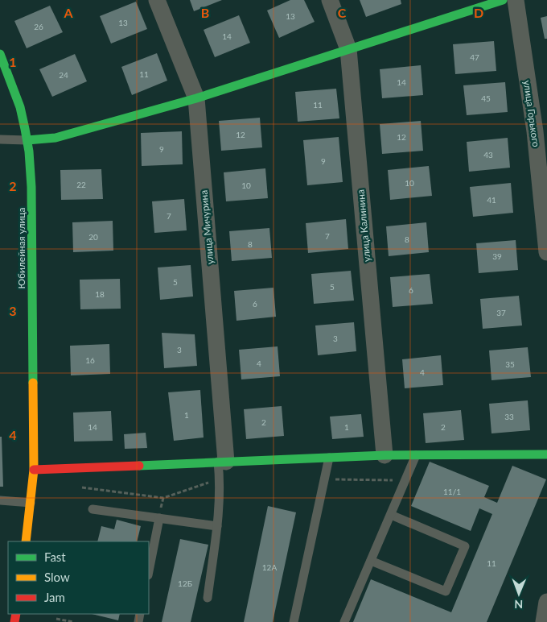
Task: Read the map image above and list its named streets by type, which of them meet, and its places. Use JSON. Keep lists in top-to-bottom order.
{
  "streets": {
    "street": [
      "улица Горького",
      "улица Калинина",
      "улица Мичурина",
      "Юбилейная улица"
    ]
  },
  "house_numbers": [
    "13",
    "13",
    "26",
    "14",
    "47",
    "11",
    "24",
    "14",
    "45",
    "11",
    "12",
    "12",
    "9",
    "43",
    "9",
    "10",
    "22",
    "10",
    "41",
    "7",
    "7",
    "20",
    "8",
    "8",
    "39",
    "5",
    "5",
    "6",
    "18",
    "6",
    "37",
    "3",
    "3",
    "16",
    "4",
    "35",
    "4",
    "1",
    "33",
    "2",
    "14",
    "1",
    "2",
    "11/1",
    "11",
    "12А",
    "12Б"
  ],
  "legend": ["Fast", "Slow", "Jam"],
  "north": "bottom",
  "grid": {
    "columns": [
      "A",
      "B",
      "C",
      "D"
    ],
    "rows": [
      "1",
      "2",
      "3",
      "4"
    ]
  }
}
